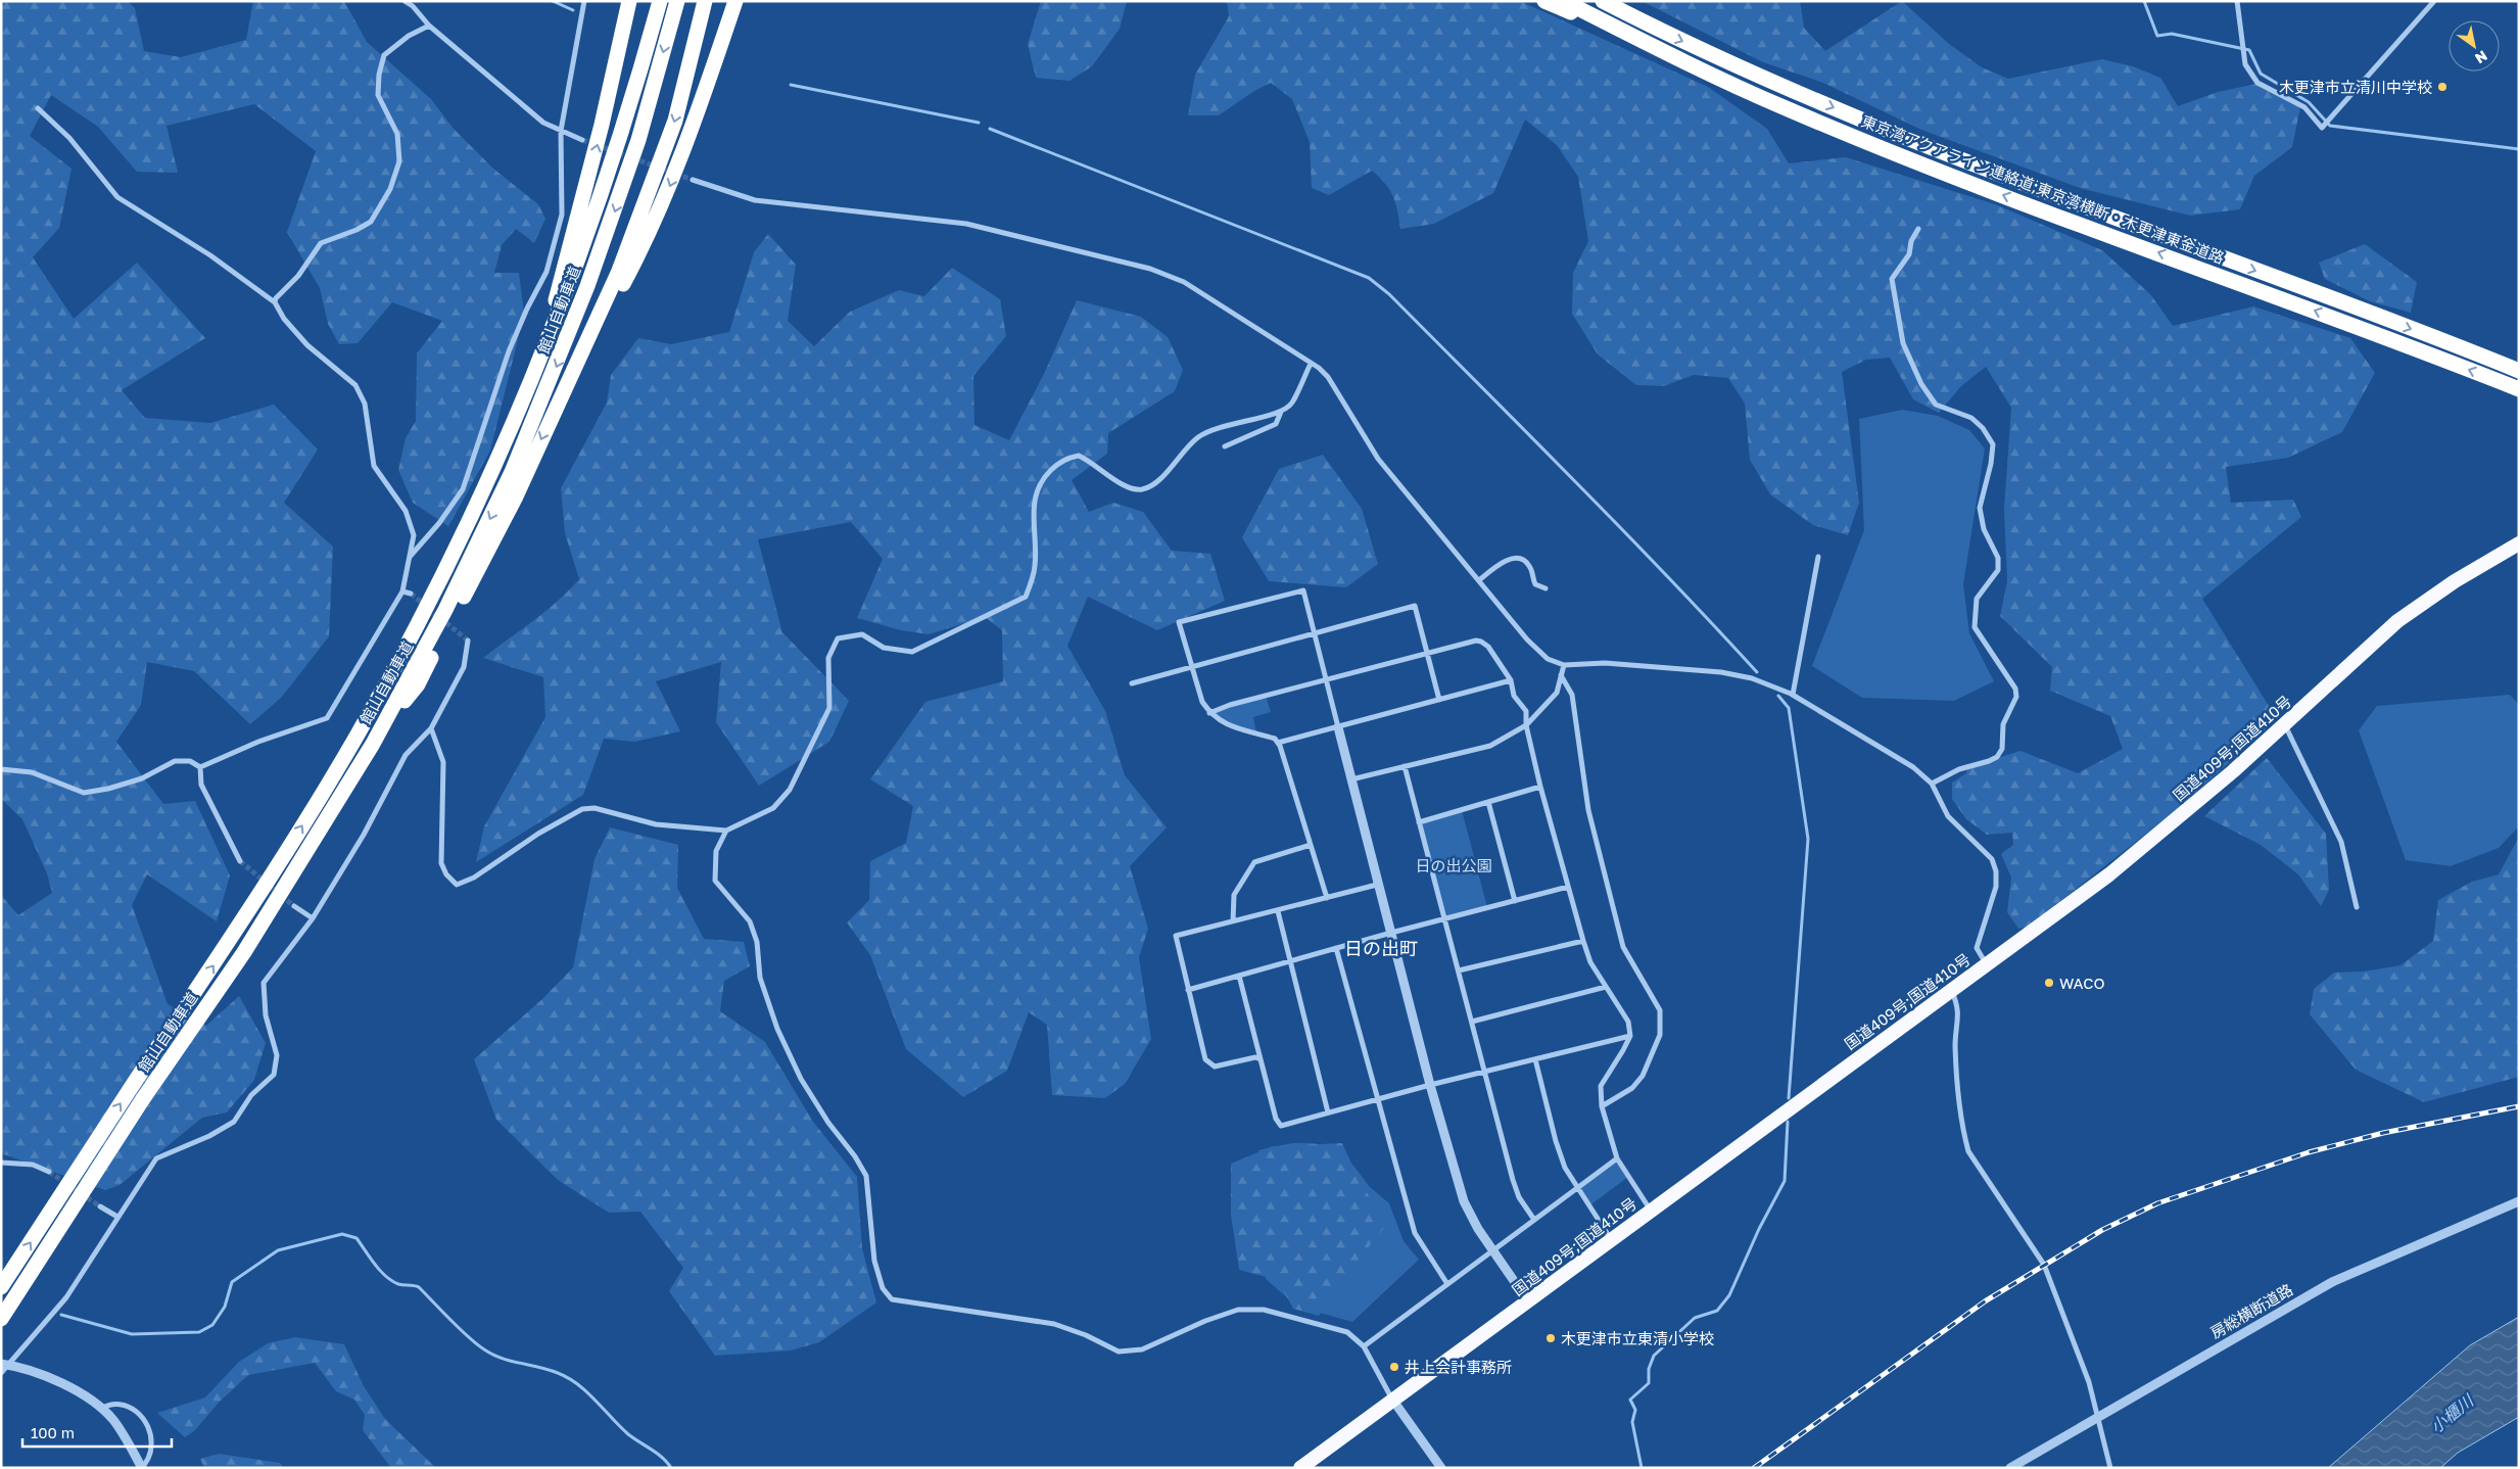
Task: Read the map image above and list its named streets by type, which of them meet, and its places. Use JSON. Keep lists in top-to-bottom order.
{
  "streets": {
    "highway": ["東京湾アクアライン連絡道;東京湾横断・木更津東金道路", "館山自動車道", "国道409号;国道410号"],
    "street": ["房総横断道路"]
  },
  "districts": ["日の出町"],
  "water": ["小櫃川"],
  "parks": ["日の出公園"],
  "places": [
    "木更津市立清川中学校",
    "WACO",
    "木更津市立東清小学校",
    "井上会計事務所"
  ],
  "scale_bar": "100 m",
  "north": "bottom right"
}
